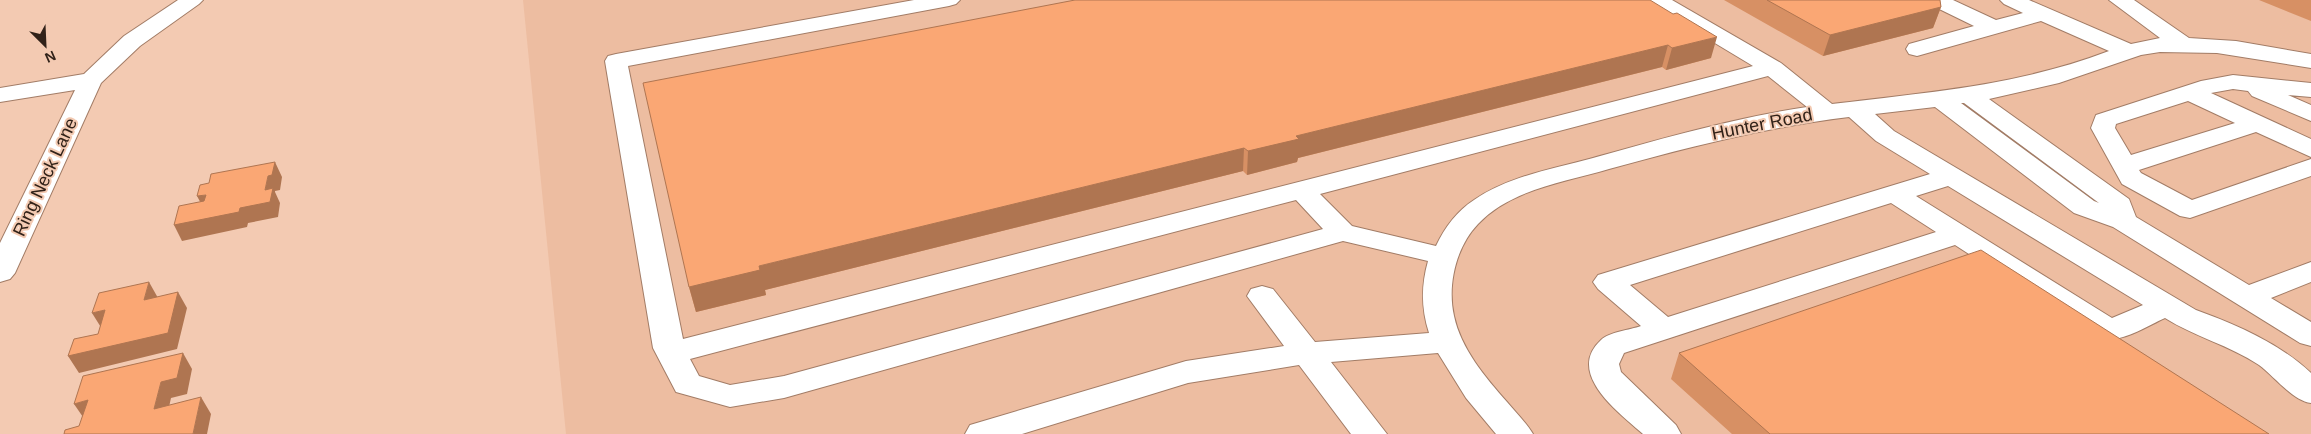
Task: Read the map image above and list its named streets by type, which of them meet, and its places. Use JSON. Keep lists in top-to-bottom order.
{
  "streets": {
    "street": ["Hunter Road", "Ring Neck Lane"]
  },
  "north": "bottom right"
}
